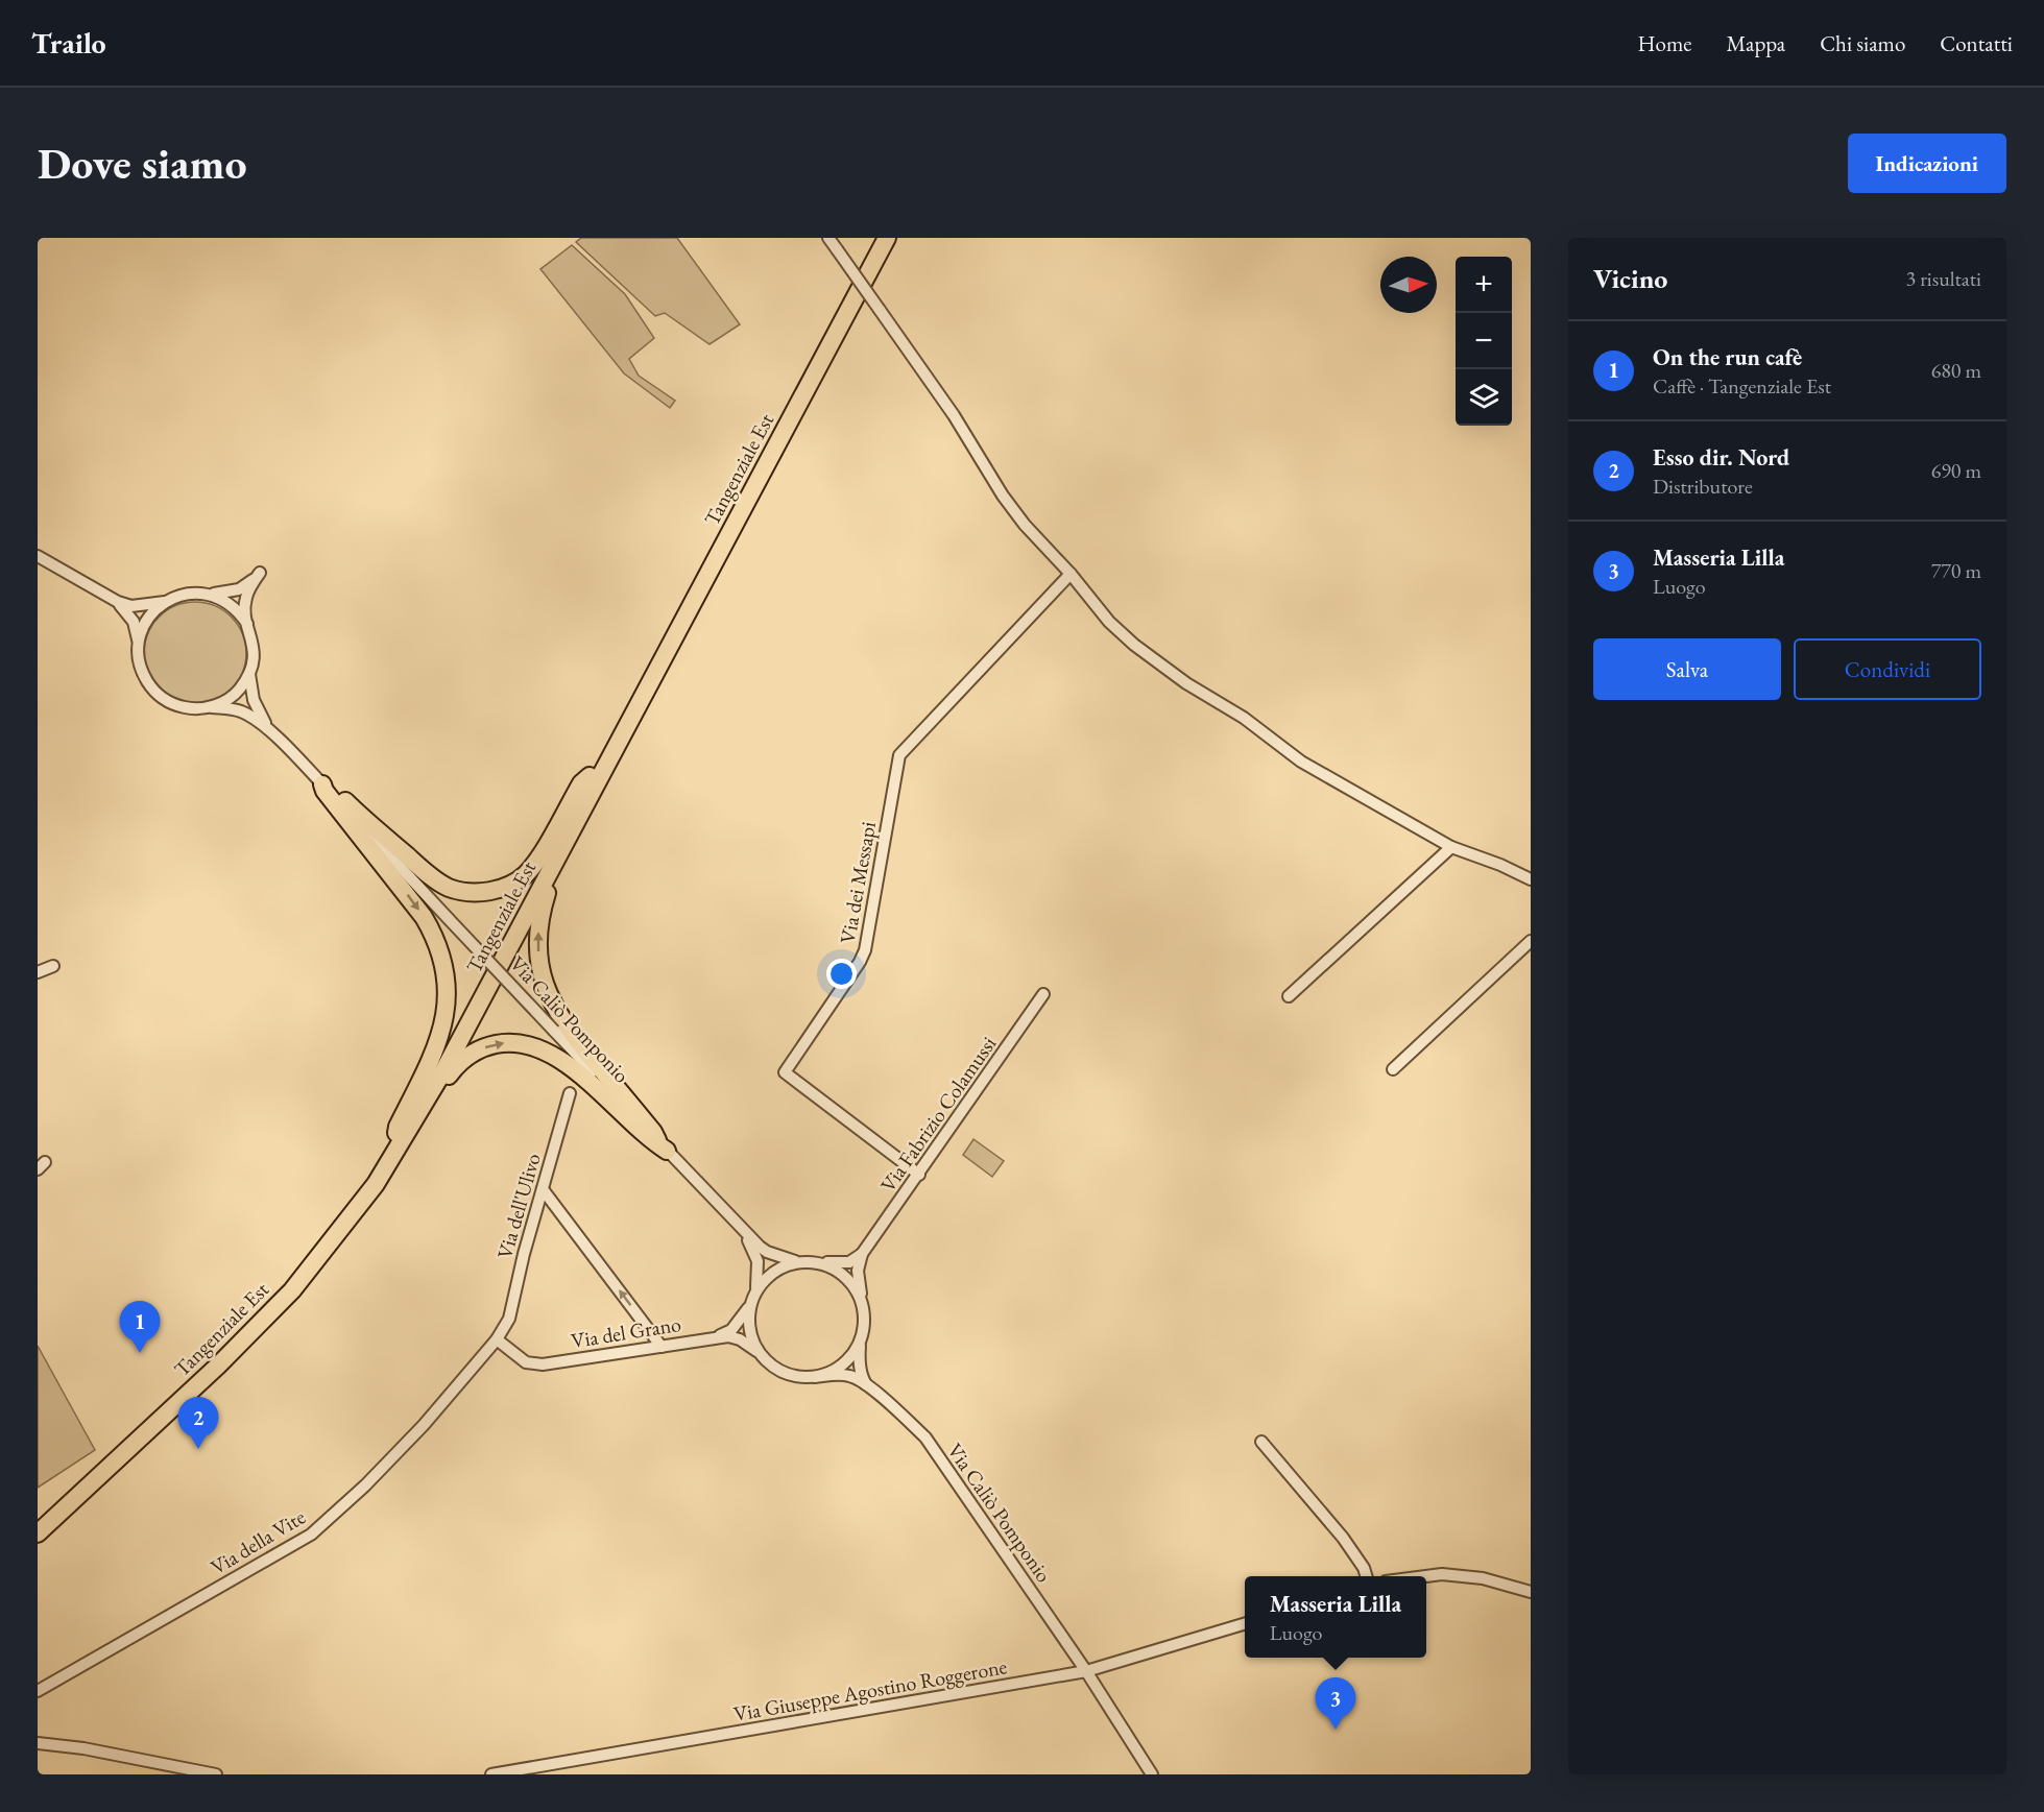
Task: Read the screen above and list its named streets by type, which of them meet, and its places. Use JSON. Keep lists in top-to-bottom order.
{
  "streets": {
    "highway": ["Tangenziale Est"],
    "street": [
      "Via dei Messapi",
      "Via Caliò Pomponio",
      "Via Fabrizio Colamussi",
      "Via dell'Ulivo",
      "Via del Grano",
      "Via della Vite",
      "Via Giuseppe Agostino Roggerone"
    ]
  },
  "crossings": [
    ["Via dei Messapi", "Via Fabrizio Colamussi"],
    ["Via Caliò Pomponio", "Via Giuseppe Agostino Roggerone"],
    ["Via dell'Ulivo", "Via del Grano"],
    ["Via dell'Ulivo", "Via della Vite"],
    ["Via del Grano", "Via della Vite"]
  ],
  "north": "right",
  "page": {
    "header": "Trailo",
    "nav": [
      "Home",
      "Mappa",
      "Chi siamo",
      "Contatti"
    ],
    "buttons": [
      "Indicazioni",
      ["Salva", "Condividi"]
    ],
    "title": "Dove siamo",
    "heading": ["Vicino", "3 risultati"],
    "map_buttons": ["+", "−"],
    "list": [
      {
        "mark": "1",
        "name": "On the run cafè",
        "note": "Caffè · Tangenziale Est",
        "value": "680 m"
      },
      {
        "mark": "2",
        "name": "Esso dir. Nord",
        "note": "Distributore",
        "value": "690 m"
      },
      {
        "mark": "3",
        "name": "Masseria Lilla",
        "note": "Luogo",
        "value": "770 m"
      }
    ],
    "pins": ["1", "2", "3"],
    "popup": ["Masseria Lilla", "Luogo"]
  }
}
